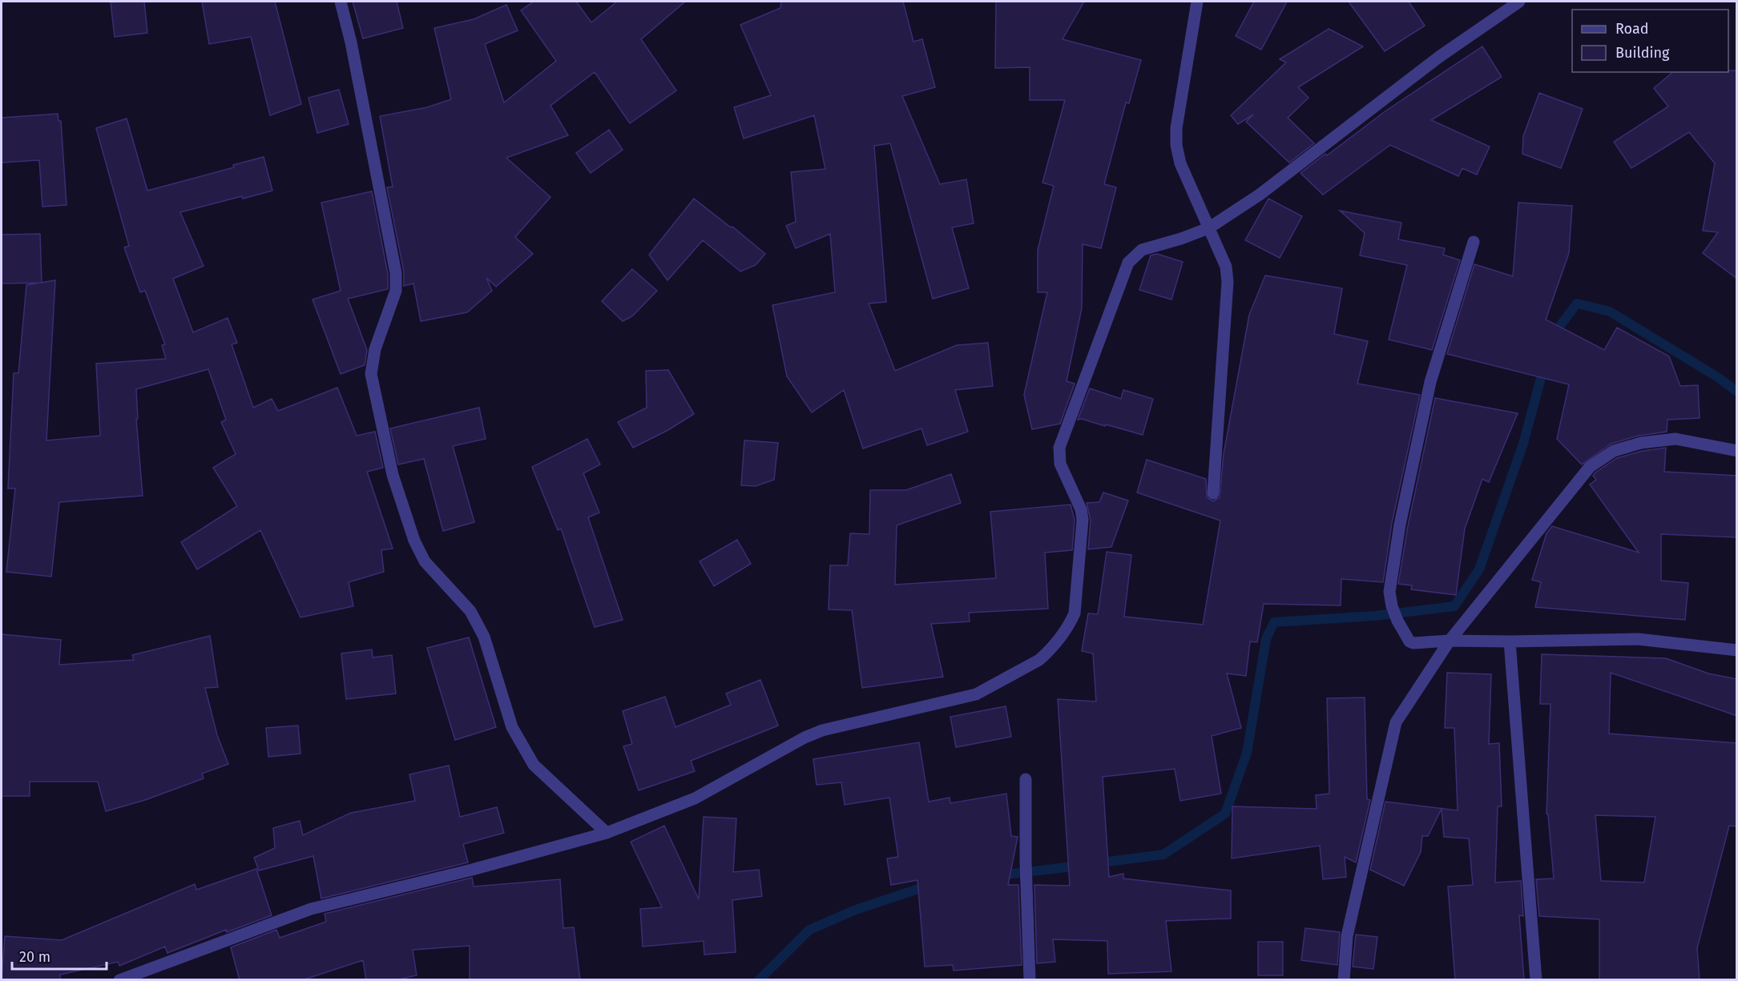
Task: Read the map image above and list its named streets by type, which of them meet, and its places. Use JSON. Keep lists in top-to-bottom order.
{
  "legend": ["Road", "Building"],
  "scale_bar": "20 m"
}
